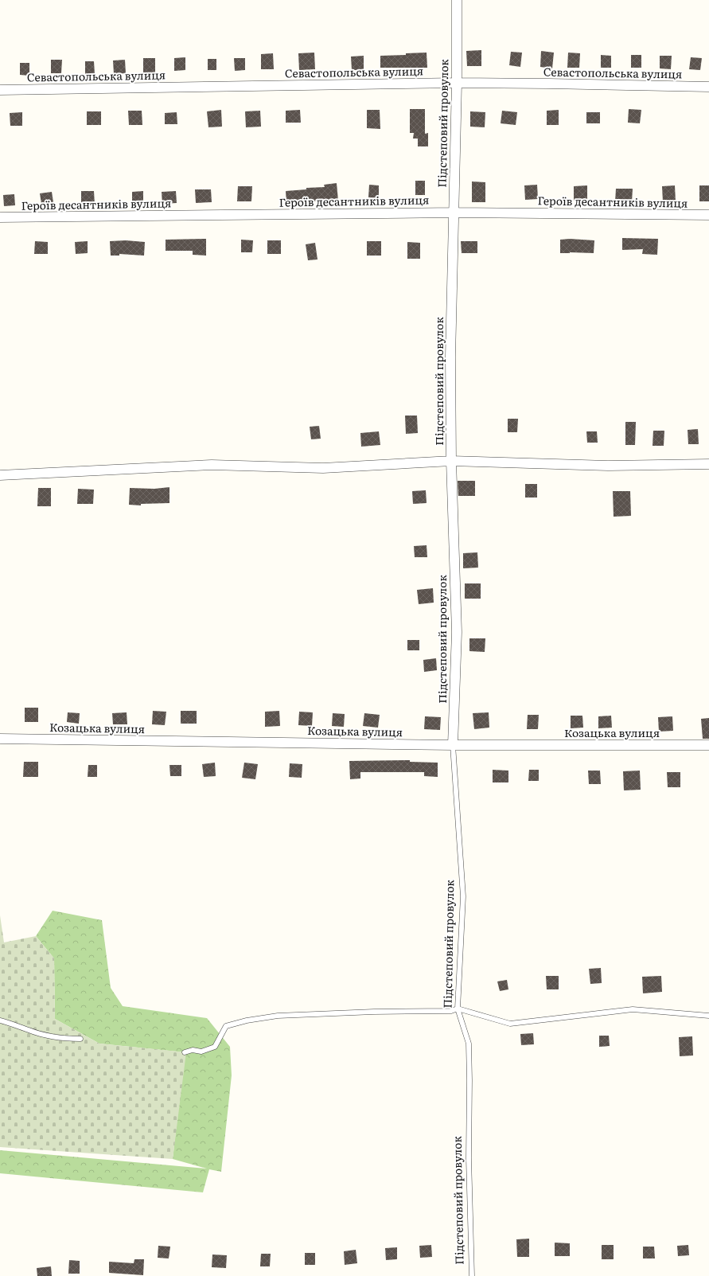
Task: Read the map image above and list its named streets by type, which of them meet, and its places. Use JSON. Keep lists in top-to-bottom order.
{
  "streets": {
    "street": [
      "Севастопольська вулиця",
      "Підстеповий провулок",
      "Героїв десантників вулиця",
      "Козацька вулиця"
    ]
  },
  "crossings": [
    ["Севастопольська вулиця", "Підстеповий провулок"],
    ["Підстеповий провулок", "Героїв десантників вулиця"],
    ["Підстеповий провулок", "Козацька вулиця"]
  ]
}
